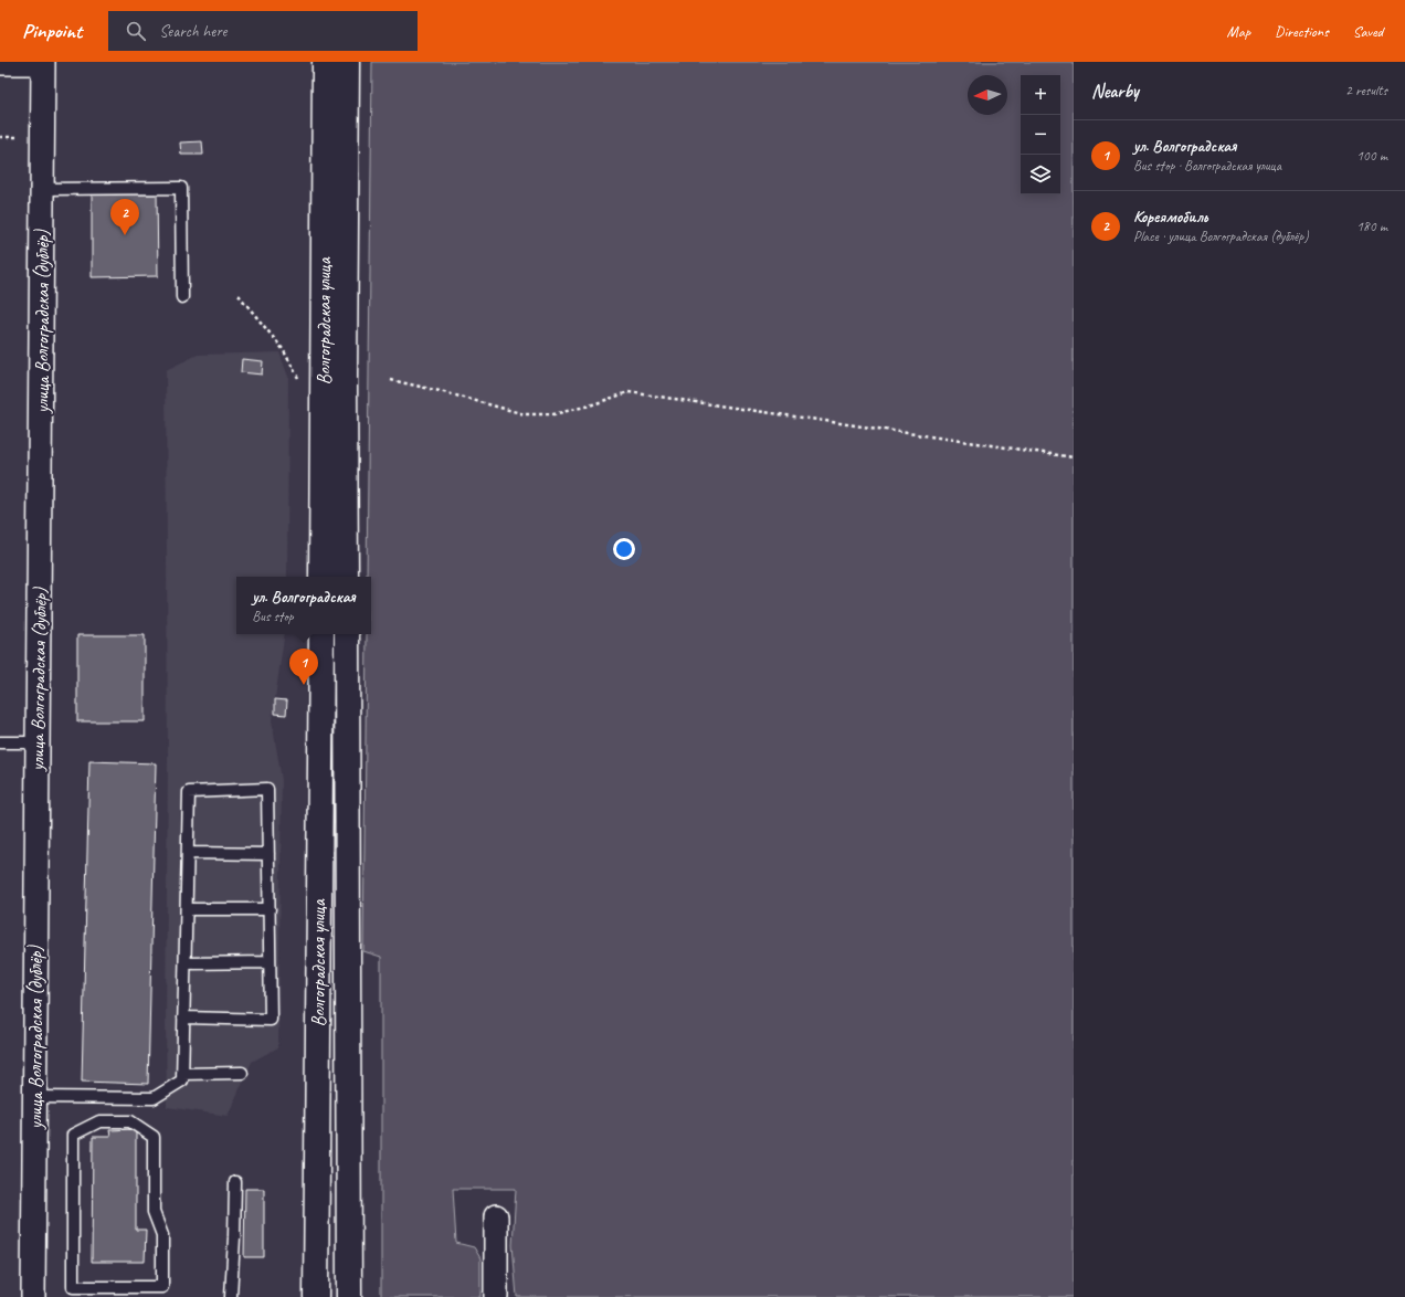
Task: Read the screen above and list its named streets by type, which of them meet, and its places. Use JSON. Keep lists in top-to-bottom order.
{
  "streets": {
    "main road": ["Волгоградская улица"],
    "street": ["улица Волгоградская (дублёр)"]
  },
  "north": "left",
  "page": {
    "header": "Pinpoint",
    "search": "Search here",
    "nav": ["Map", "Directions", "Saved"],
    "heading": ["Nearby", "2 results"],
    "map_buttons": ["+", "−"],
    "list": [
      {
        "mark": "1",
        "name": "ул. Волгоградская",
        "note": "Bus stop · Волгоградская улица",
        "value": "100 m"
      },
      {
        "mark": "2",
        "name": "Кореямобиль",
        "note": "Place · улица Волгоградская (дублёр)",
        "value": "180 m"
      }
    ],
    "pins": ["2", "1"],
    "popup": ["ул. Волгоградская", "Bus stop"]
  }
}
